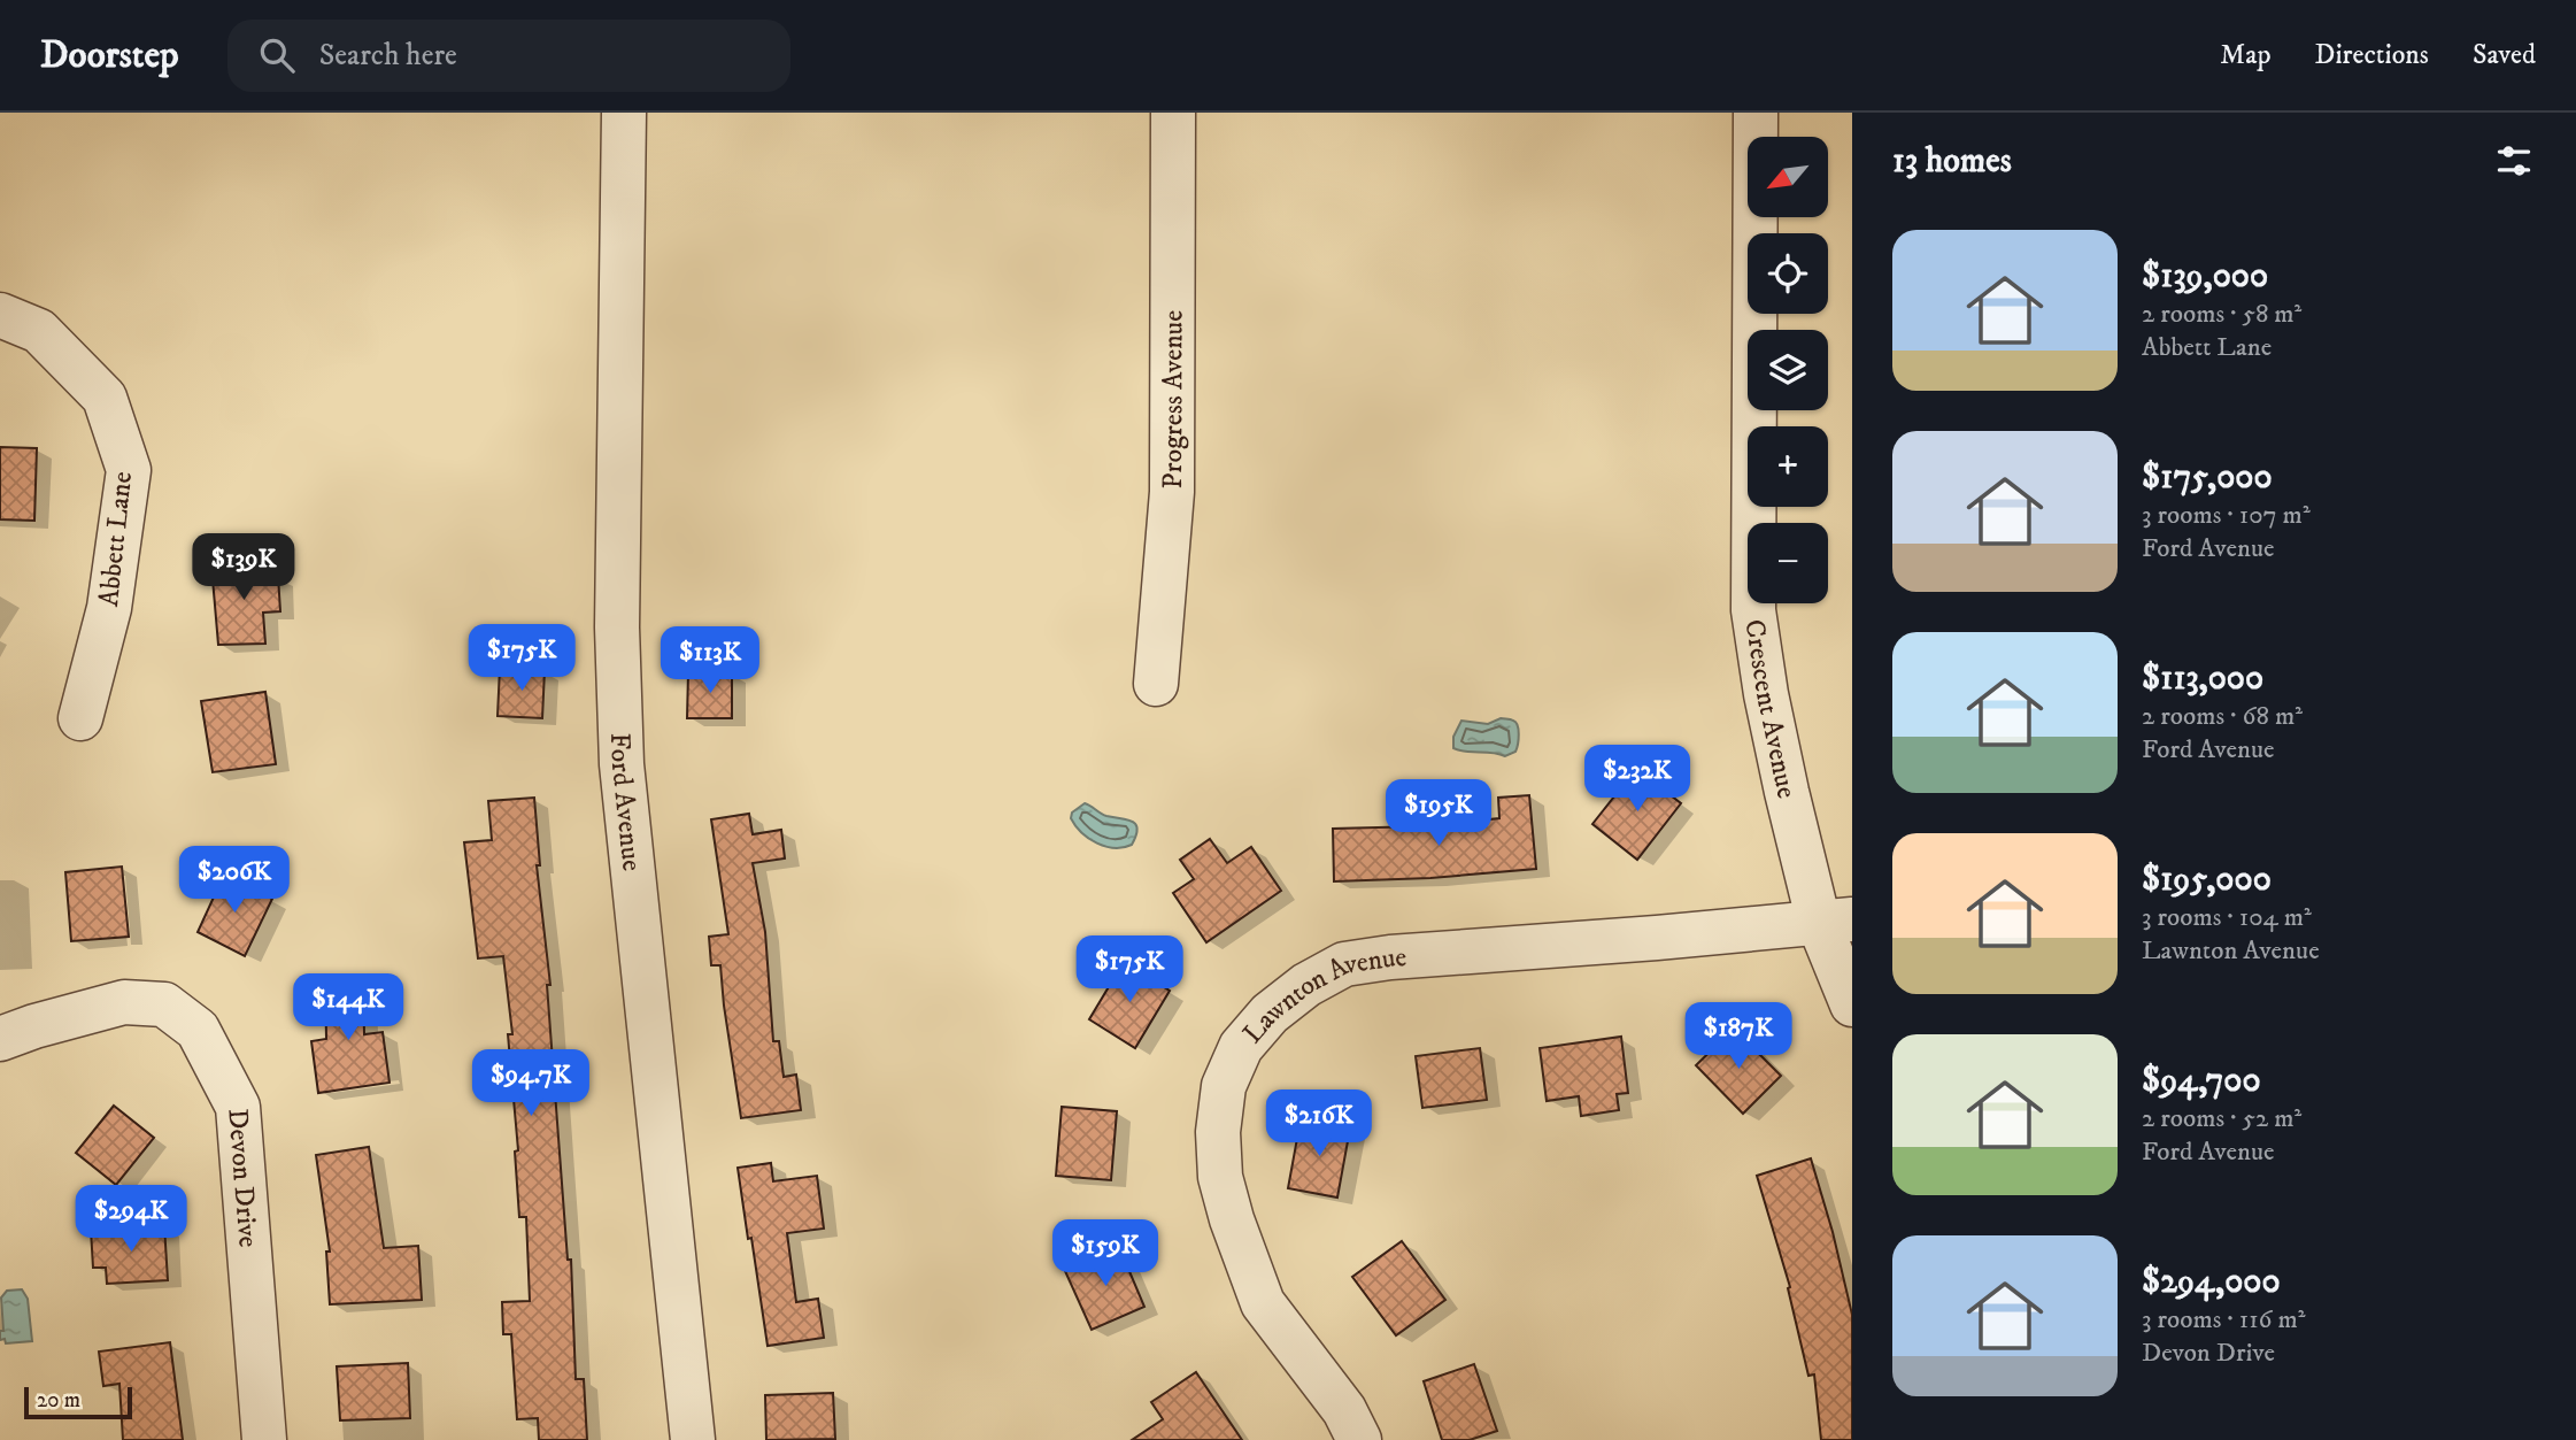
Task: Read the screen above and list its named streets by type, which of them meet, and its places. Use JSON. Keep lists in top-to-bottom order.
{
  "streets": {
    "street": [
      "Progress Avenue",
      "Abbett Lane",
      "Crescent Avenue",
      "Ford Avenue",
      "Lawnton Avenue",
      "Devon Drive"
    ]
  },
  "crossings": [
    ["Crescent Avenue", "Lawnton Avenue"]
  ],
  "scale_bar": "20 m",
  "north": "bottom left",
  "page": {
    "header": "Doorstep",
    "search": "Search here",
    "nav": ["Map", "Directions", "Saved"],
    "heading": "13 homes",
    "map_buttons": ["+", "−"],
    "list": [
      {
        "name": "$139,000",
        "note": "2 rooms · 58 m² · Abbett Lane"
      },
      {
        "name": "$175,000",
        "note": "3 rooms · 107 m² · Ford Avenue"
      },
      {
        "name": "$113,000",
        "note": "2 rooms · 68 m² · Ford Avenue"
      },
      {
        "name": "$195,000",
        "note": "3 rooms · 104 m² · Lawnton Avenue"
      },
      {
        "name": "$94,700",
        "note": "2 rooms · 52 m² · Ford Avenue"
      },
      {
        "name": "$294,000",
        "note": "3 rooms · 116 m² · Devon Drive"
      }
    ],
    "price": [
      "$139K",
      "$175K",
      "$113K",
      "$232K",
      "$195K",
      "$206K",
      "$175K",
      "$144K",
      "$187K",
      "$94.7K",
      "$216K",
      "$294K",
      "$159K"
    ],
    "scale": "20 m"
  }
}
